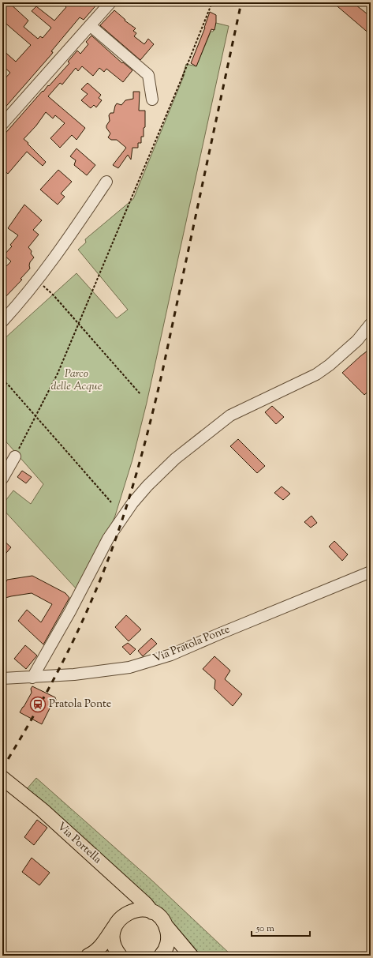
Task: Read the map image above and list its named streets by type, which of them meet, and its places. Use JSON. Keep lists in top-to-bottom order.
{
  "streets": {
    "main road": ["Via Portella"],
    "street": ["Via Pratola Ponte"]
  },
  "parks": ["Parco delle Acque"],
  "places": {
    "station": ["Pratola Ponte"]
  },
  "scale_bar": "50 m"
}
